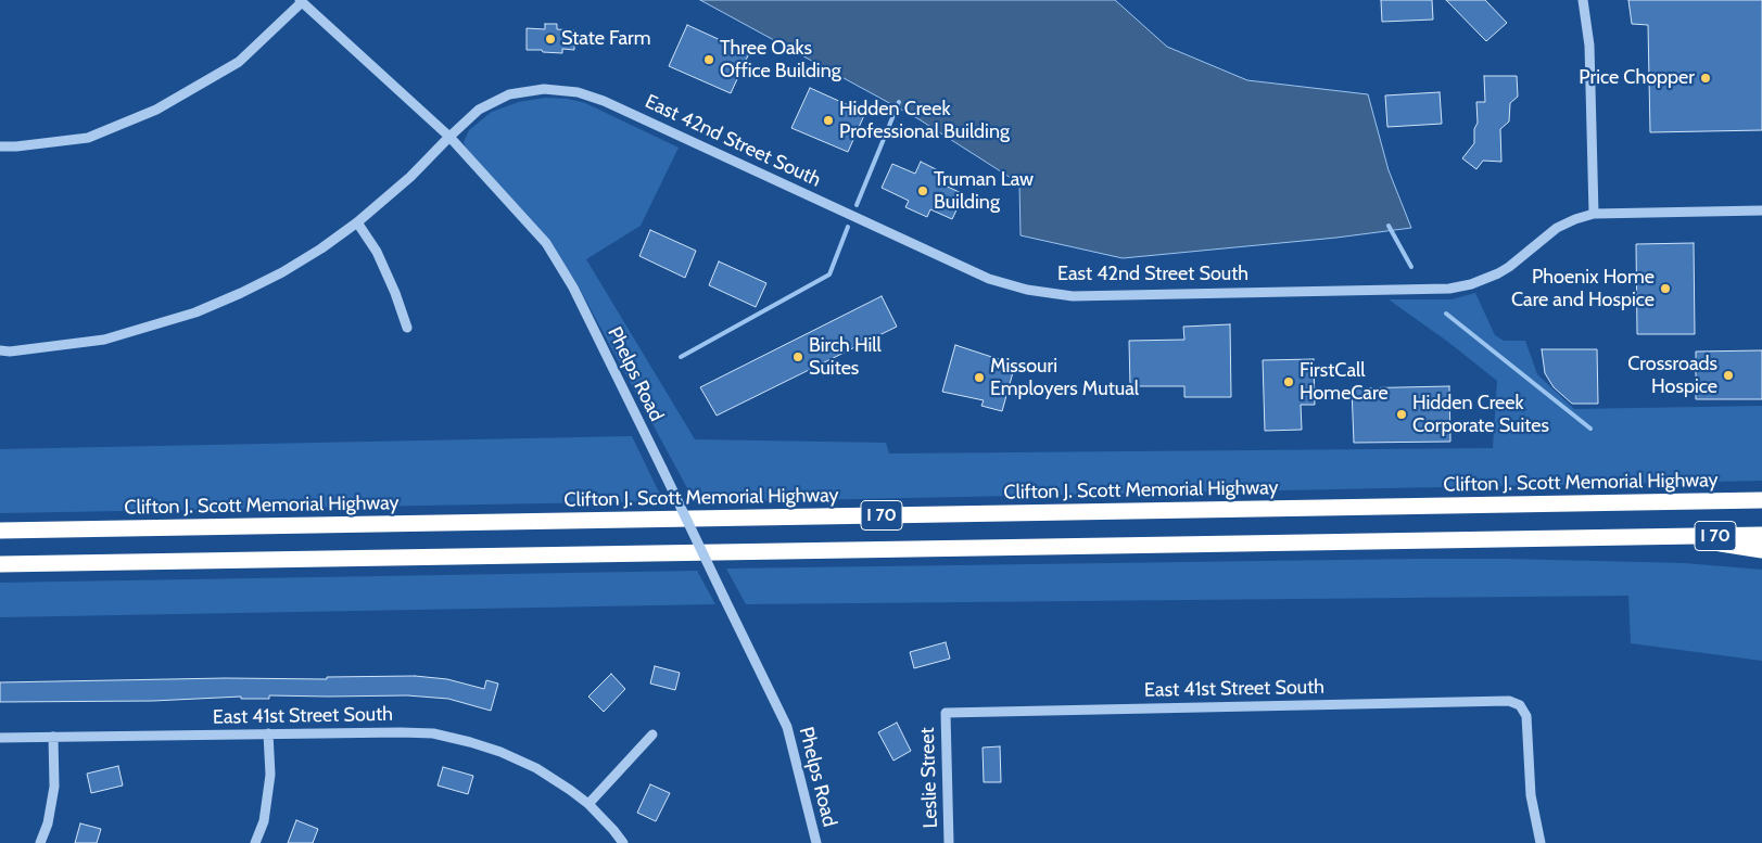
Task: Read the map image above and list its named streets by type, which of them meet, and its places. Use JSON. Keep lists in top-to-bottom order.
{
  "streets": {
    "highway": ["Clifton J. Scott Memorial Highway", "I 70"],
    "street": [
      "East 42nd Street South",
      "Phelps Road",
      "East 41st Street South",
      "Leslie Street"
    ]
  },
  "crossings": [
    ["East 42nd Street South", "Phelps Road"],
    ["East 41st Street South", "Leslie Street"]
  ],
  "places": [
    "State Farm",
    "Three Oaks Office Building",
    "Price Chopper",
    "Hidden Creek Professional Building",
    "Truman Law Building",
    "Phoenix Home Care and Hospice",
    "Birch Hill Suites",
    "Crossroads Hospice",
    "Missouri Employers Mutual",
    "FirstCall HomeCare",
    "Hidden Creek Corporate Suites"
  ]
}
